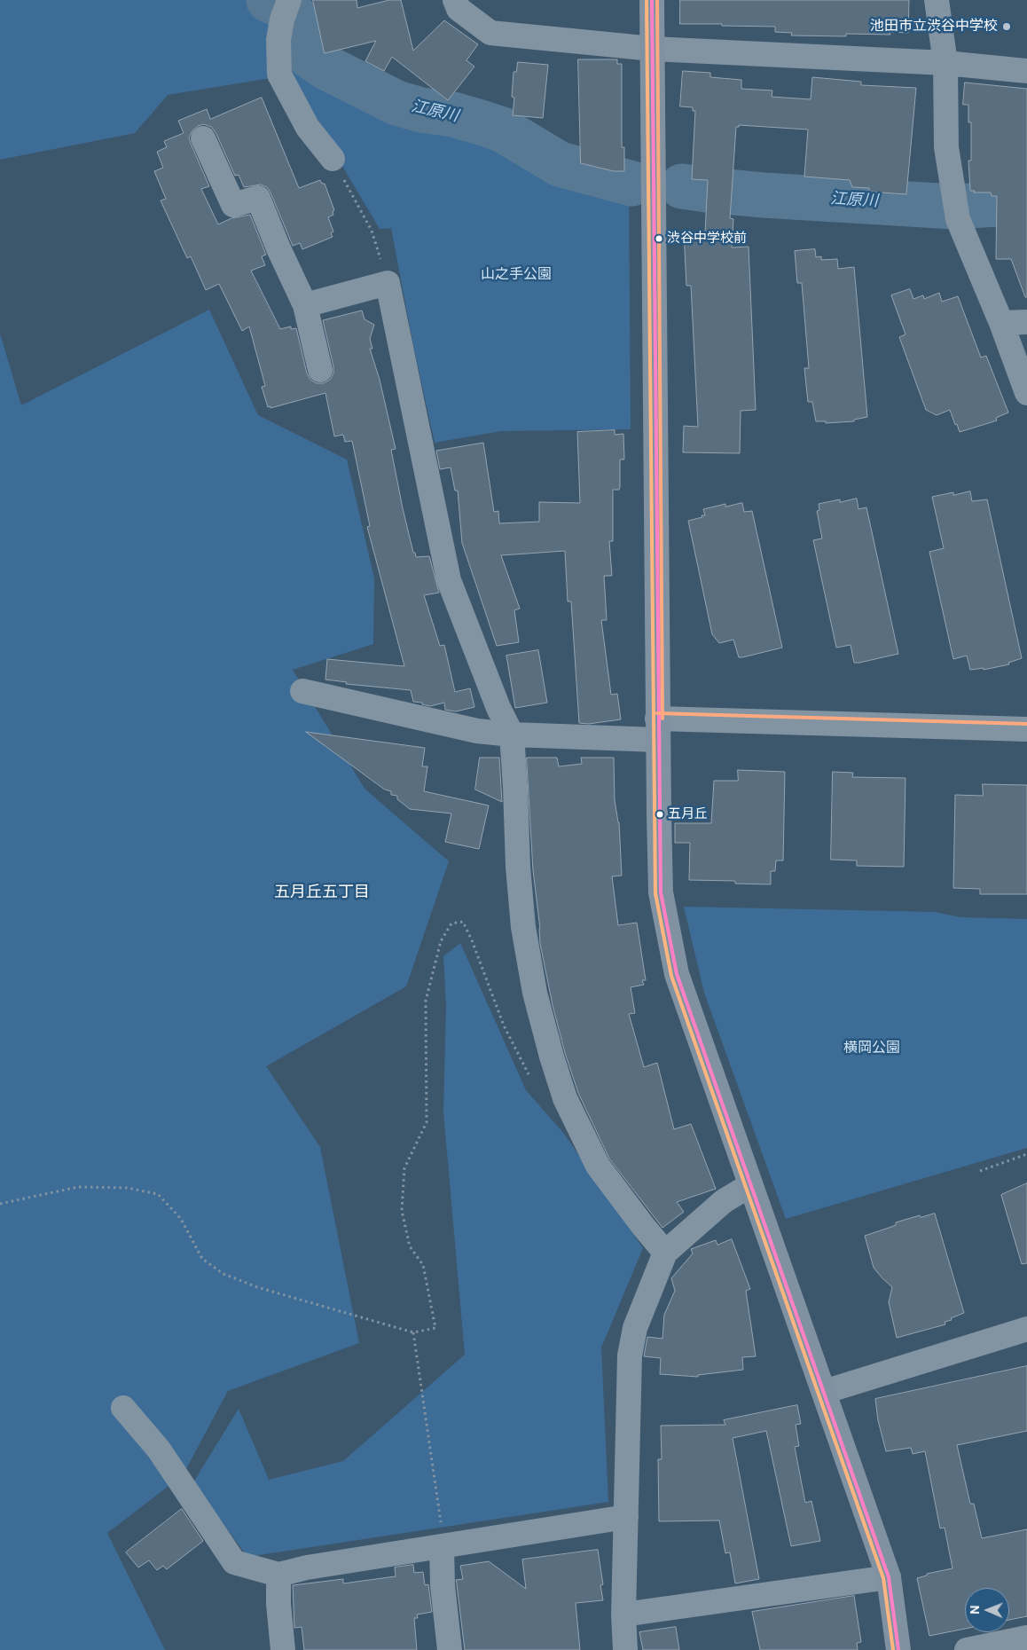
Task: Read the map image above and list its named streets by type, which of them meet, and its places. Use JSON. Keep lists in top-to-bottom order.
{
  "districts": ["五月丘五丁目"],
  "water": ["江原川"],
  "parks": ["山之手公園", "横岡公園"],
  "places": ["池田市立渋谷中学校", "渋谷中学校前", "五月丘"],
  "north": "left"
}
